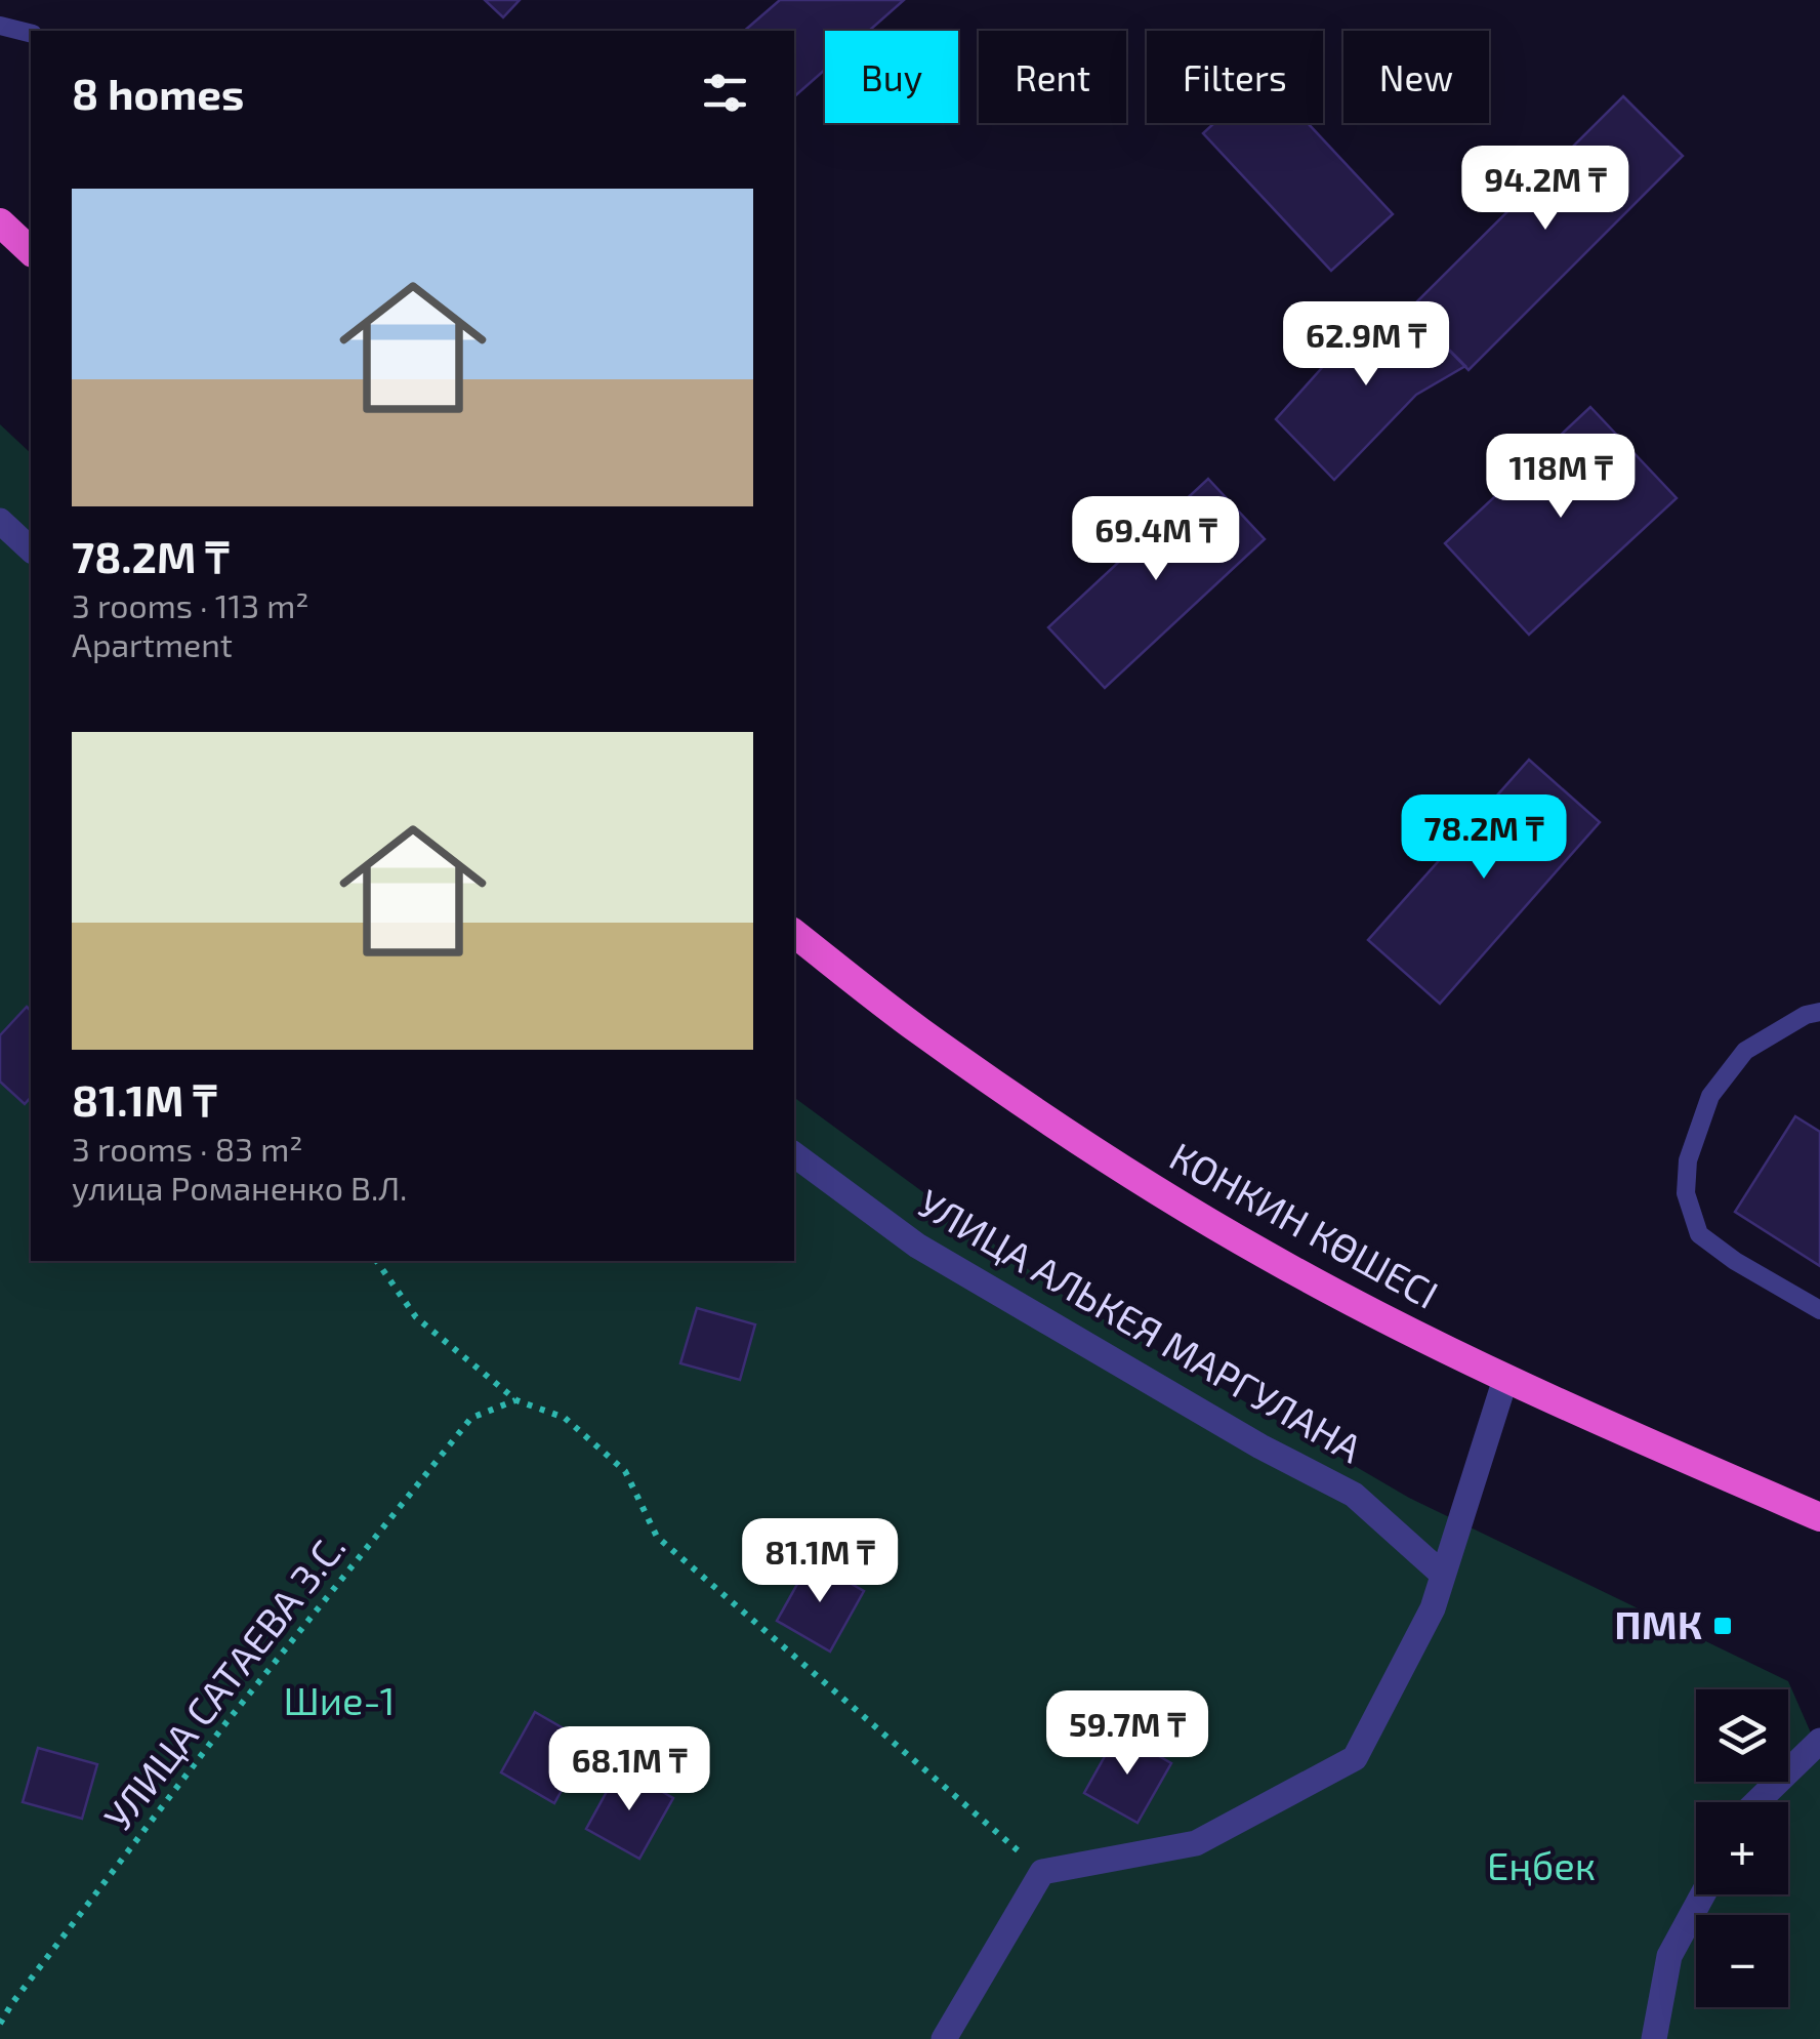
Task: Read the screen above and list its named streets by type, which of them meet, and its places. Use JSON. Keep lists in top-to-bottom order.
{
  "streets": {
    "highway": ["КОНКИН КӨШЕСІ"],
    "street": ["УЛИЦА АЛЬКЕЯ МАРГУЛАНА"],
    "path": ["УЛИЦА САТАЕВА З.С."]
  },
  "parks": ["Шие-1", "Еңбек"],
  "places": {
    "transit": ["ПМК"]
  },
  "page": {
    "chip": [
      "Buy",
      "Rent",
      "Filters",
      "New"
    ],
    "heading": "8 homes",
    "price": [
      "94.2M ₸",
      "62.9M ₸",
      "118M ₸",
      "69.4M ₸",
      "78.2M ₸",
      "81.1M ₸",
      "59.7M ₸",
      "68.1M ₸"
    ],
    "list": [
      {
        "name": "78.2M ₸",
        "note": "3 rooms · 113 m² · Apartment"
      },
      {
        "name": "81.1M ₸",
        "note": "3 rooms · 83 m² · улица Романенко В.Л."
      }
    ],
    "map_buttons": ["+", "−"]
  }
}
